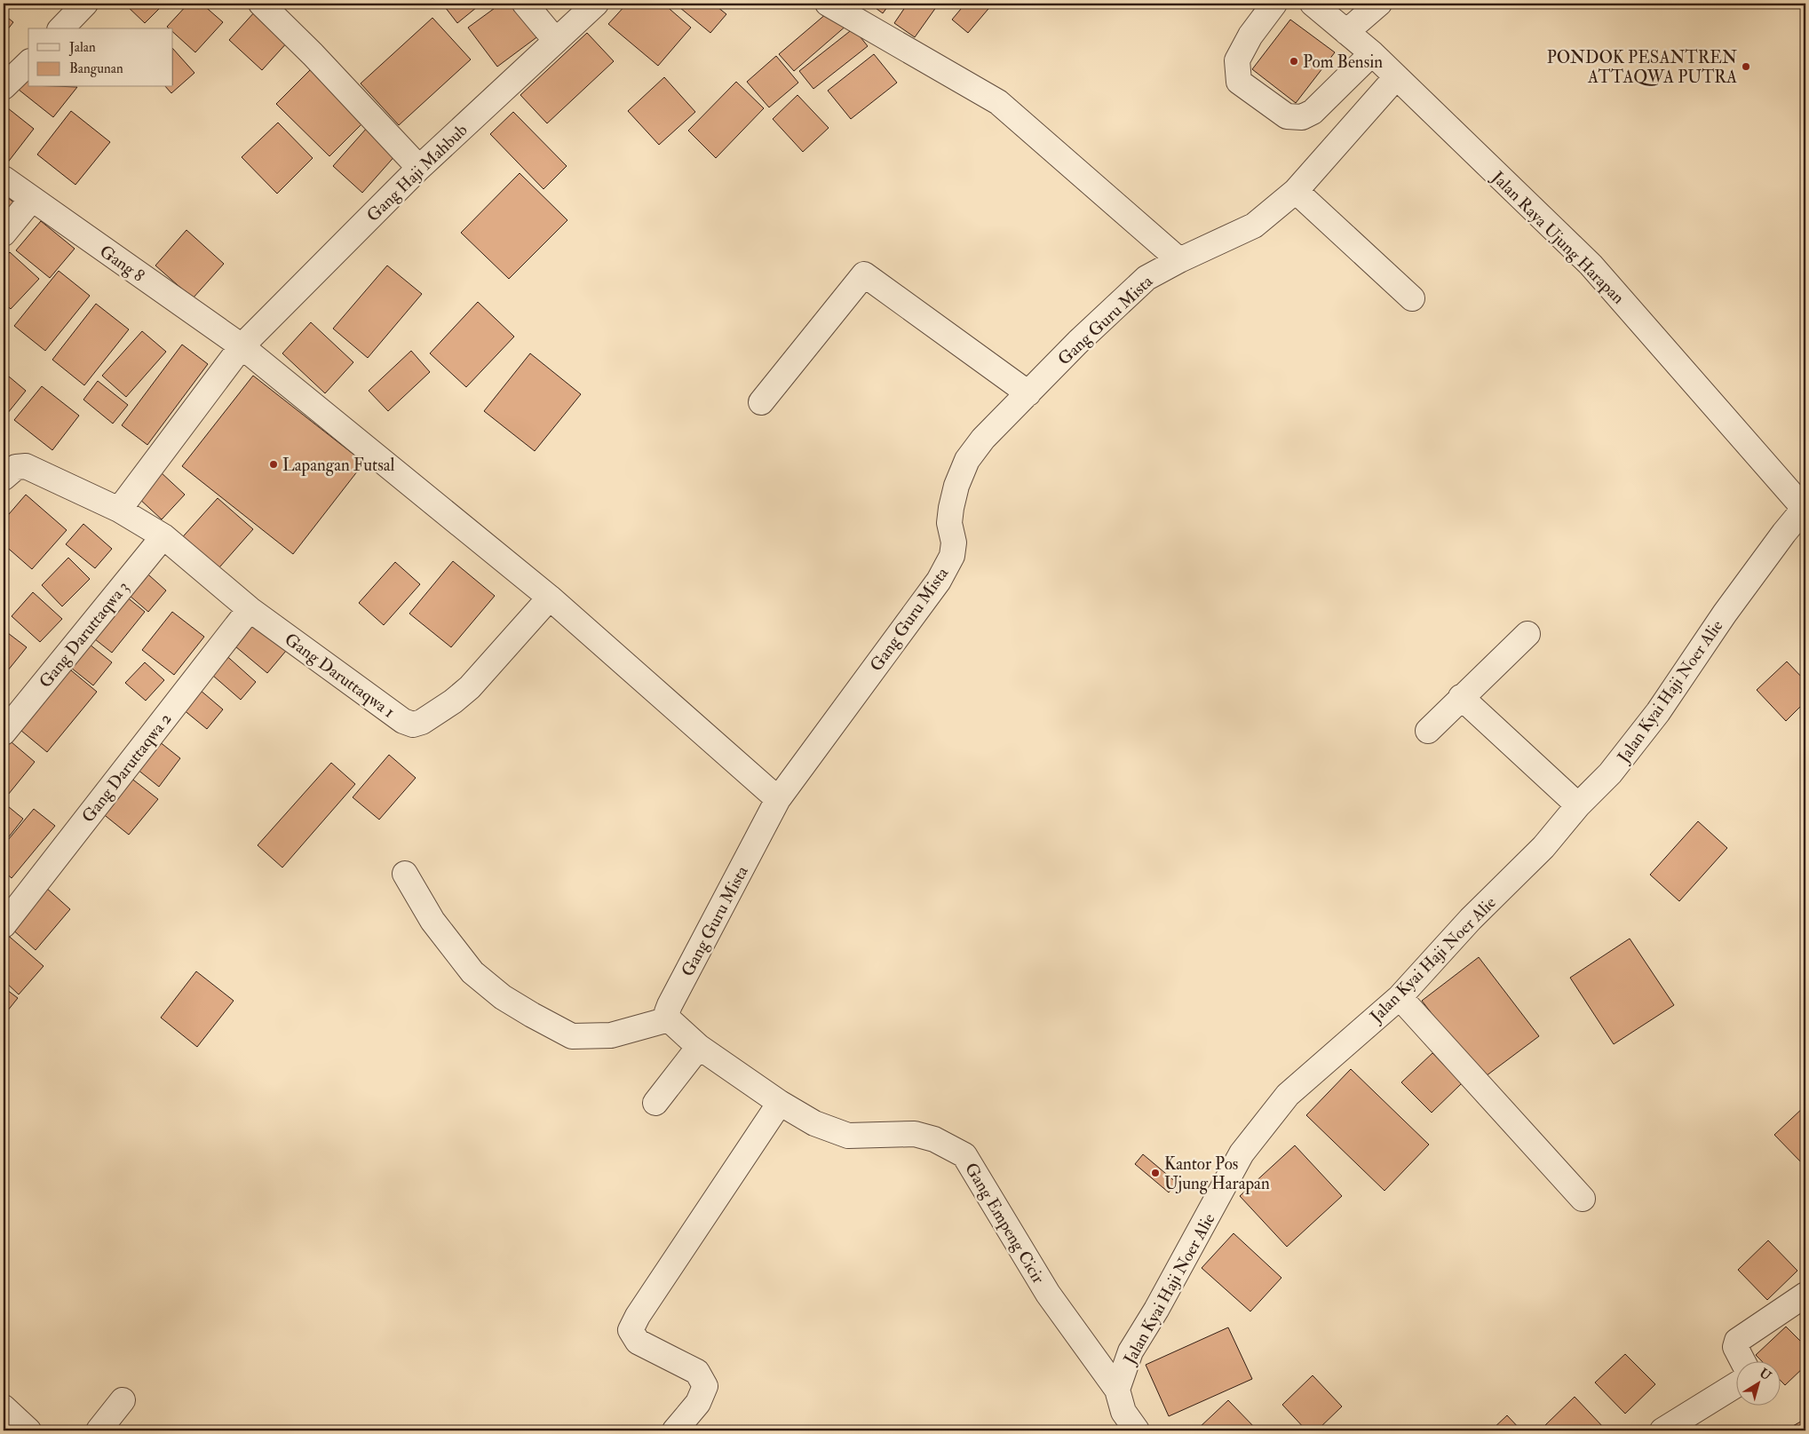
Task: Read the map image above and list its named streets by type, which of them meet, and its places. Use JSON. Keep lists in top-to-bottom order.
{
  "streets": {
    "street": [
      "Gang Haji Mahbub",
      "Jalan Raya Ujung Harapan",
      "Gang 8",
      "Gang Guru Mista",
      "Gang Daruttaqwa 3",
      "Gang Daruttaqwa 1",
      "Jalan Kyai Haji Noer Alie",
      "Gang Daruttaqwa 2",
      "Gang Empeng Cicir"
    ]
  },
  "crossings": [
    ["Gang Haji Mahbub", "Gang 8"],
    ["Jalan Raya Ujung Harapan", "Gang Guru Mista"],
    ["Jalan Raya Ujung Harapan", "Jalan Kyai Haji Noer Alie"],
    ["Gang 8", "Gang Guru Mista"],
    ["Gang 8", "Gang Daruttaqwa 1"],
    ["Gang Guru Mista", "Gang Empeng Cicir"],
    ["Gang Daruttaqwa 3", "Gang Daruttaqwa 1"],
    ["Gang Daruttaqwa 1", "Gang Daruttaqwa 2"],
    ["Jalan Kyai Haji Noer Alie", "Gang Empeng Cicir"]
  ],
  "places": [
    "Pom Bensin",
    "PONDOK PESANTREN ATTAQWA PUTRA",
    "Lapangan Futsal",
    "Kantor Pos Ujung Harapan"
  ],
  "legend": ["Jalan", "Bangunan"],
  "north": "top right"
}
